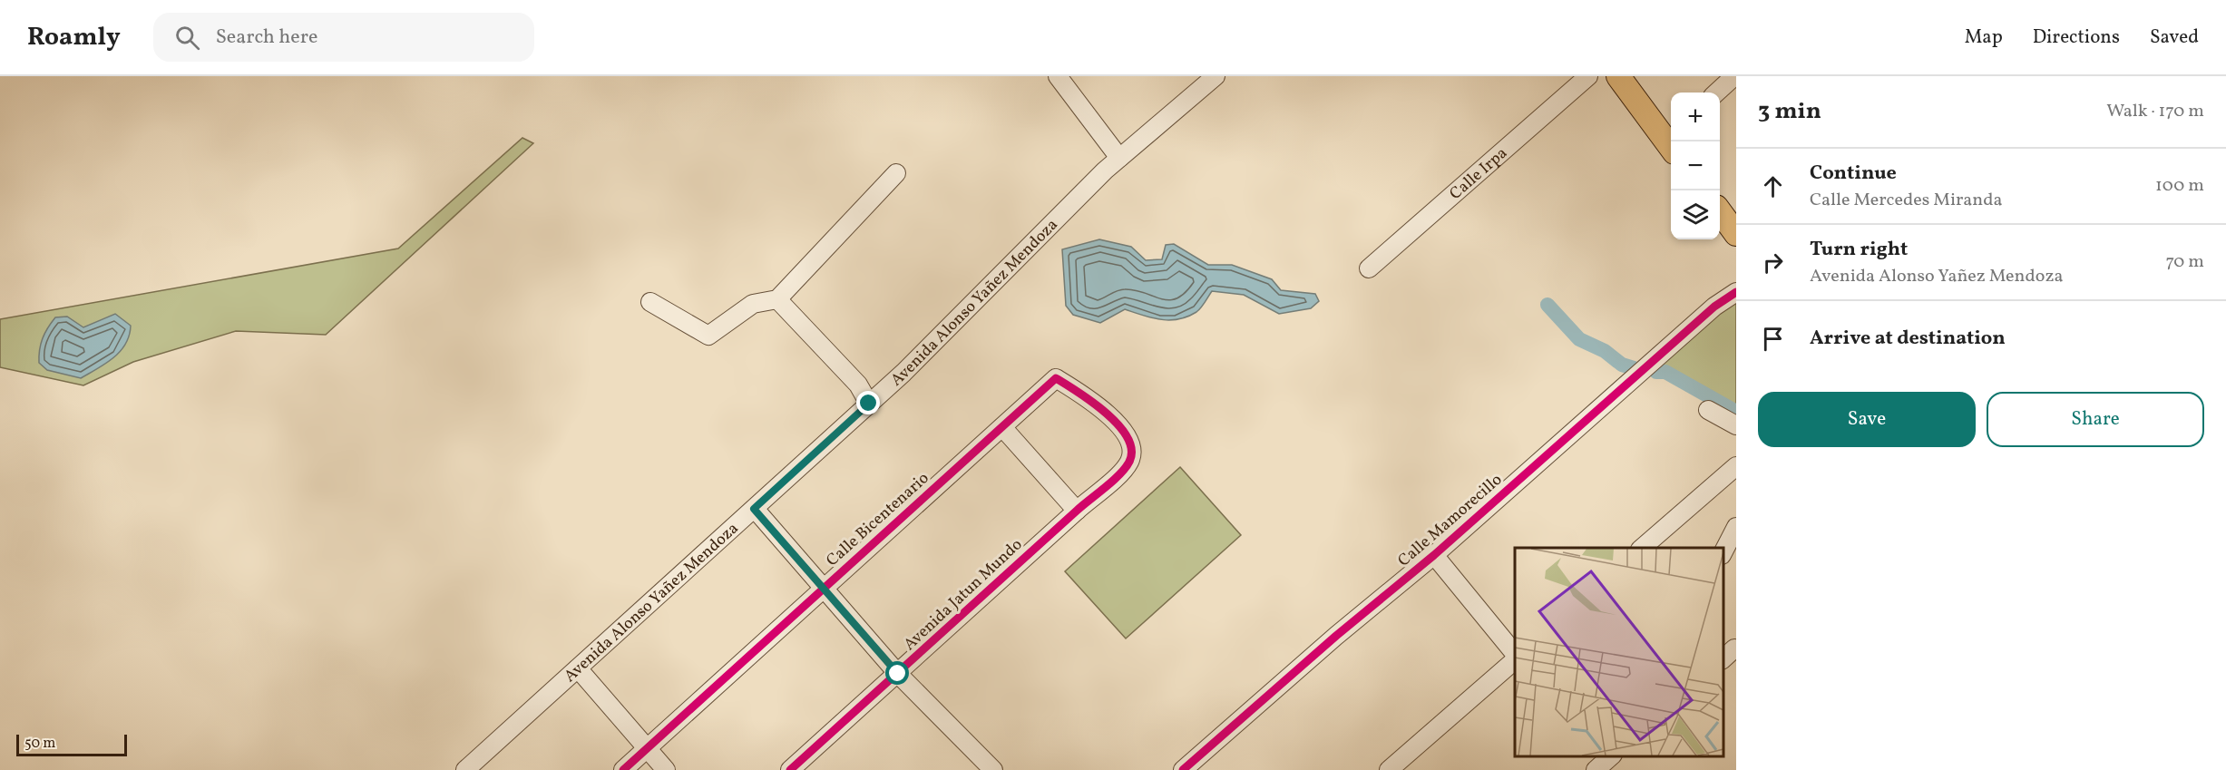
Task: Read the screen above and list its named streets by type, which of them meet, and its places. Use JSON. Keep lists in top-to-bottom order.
{
  "streets": {
    "street": [
      "Calle Irpa",
      "Avenida Alonso Yañez Mendoza",
      "Calle Bicentenario",
      "Calle Mamorecillo",
      "Avenida Jatun Mundo"
    ]
  },
  "crossings": [
    ["Calle Bicentenario", "Avenida Jatun Mundo"]
  ],
  "scale_bar": "50 m",
  "page": {
    "header": "Roamly",
    "search": "Search here",
    "nav": ["Map", "Directions", "Saved"],
    "heading": ["3 min", "Walk · 170 m"],
    "map_buttons": ["+", "−"],
    "list": [
      ["Continue", "Calle Mercedes Miranda", "100 m"],
      ["Turn right", "Avenida Alonso Yañez Mendoza", "70 m"],
      "Arrive at destination"
    ],
    "buttons": ["Save", "Share"],
    "scale": "50 m"
  }
}
